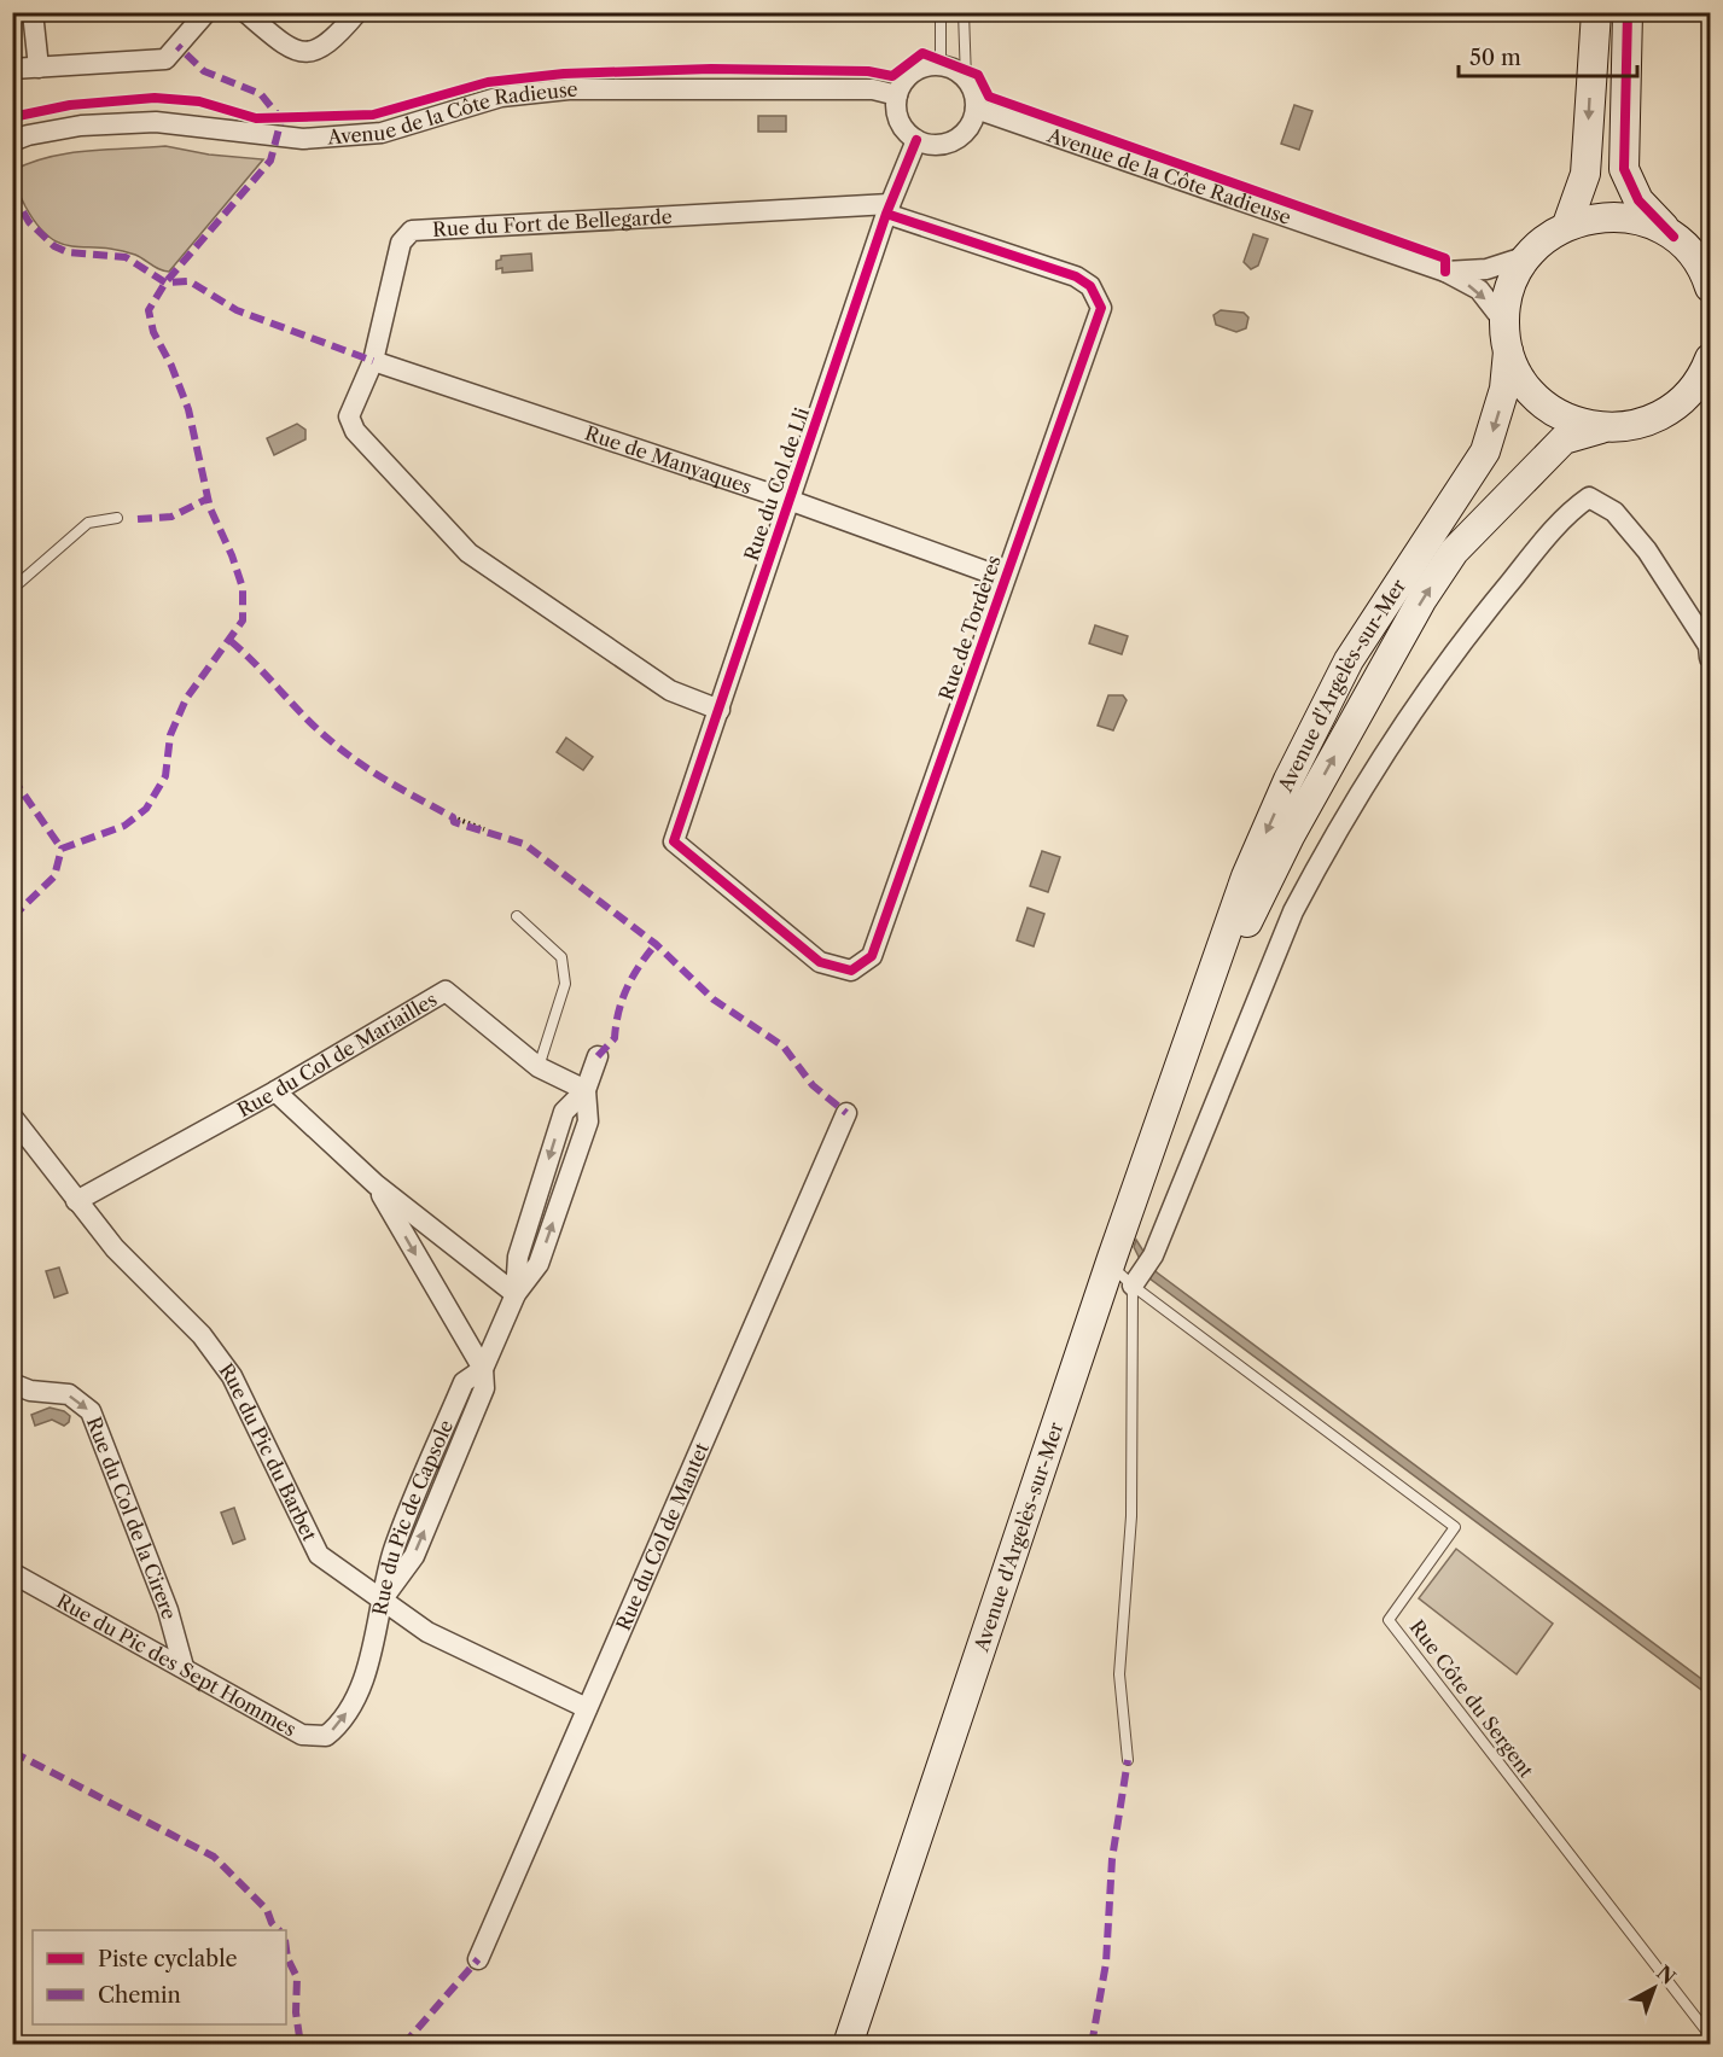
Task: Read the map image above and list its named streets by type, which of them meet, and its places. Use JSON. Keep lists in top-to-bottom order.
{
  "streets": {
    "main road": ["Avenue d'Argelès-sur-Mer"],
    "street": [
      "Avenue de la Côte Radieuse",
      "Rue du Fort de Bellegarde",
      "Rue de Manyaques",
      "Rue du Col de Lli",
      "Rue de Tordères",
      "Rue du Col de Mariailles",
      "Rue du Pic du Barbet",
      "Rue du Pic de Capsole",
      "Rue du Col de la Cirere",
      "Rue du Col de Mantet",
      "Rue du Pic des Sept Hommes"
    ],
    "lane": ["Rue Côte du Sergent"]
  },
  "crossings": [
    ["Avenue de la Côte Radieuse", "Rue du Col de Lli"],
    ["Rue du Fort de Bellegarde", "Rue de Manyaques"],
    ["Rue du Fort de Bellegarde", "Rue du Col de Lli"],
    ["Rue du Fort de Bellegarde", "Rue de Tordères"],
    ["Rue de Manyaques", "Rue du Col de Lli"],
    ["Rue de Manyaques", "Rue de Tordères"],
    ["Rue du Col de Lli", "Rue de Tordères"],
    ["Rue du Col de Mariailles", "Rue du Pic du Barbet"],
    ["Rue du Col de Mariailles", "Rue du Pic de Capsole"],
    ["Rue du Pic du Barbet", "Rue du Pic de Capsole"],
    ["Rue du Pic du Barbet", "Rue du Col de Mantet"],
    ["Rue du Pic du Barbet", "Rue du Pic des Sept Hommes"],
    ["Rue du Pic de Capsole", "Rue du Pic des Sept Hommes"],
    ["Rue du Col de la Cirere", "Rue du Pic des Sept Hommes"]
  ],
  "one_way": ["Rue du Col de la Cirere"],
  "legend": ["Piste cyclable", "Chemin"],
  "scale_bar": "50 m",
  "north": "top right"
}
